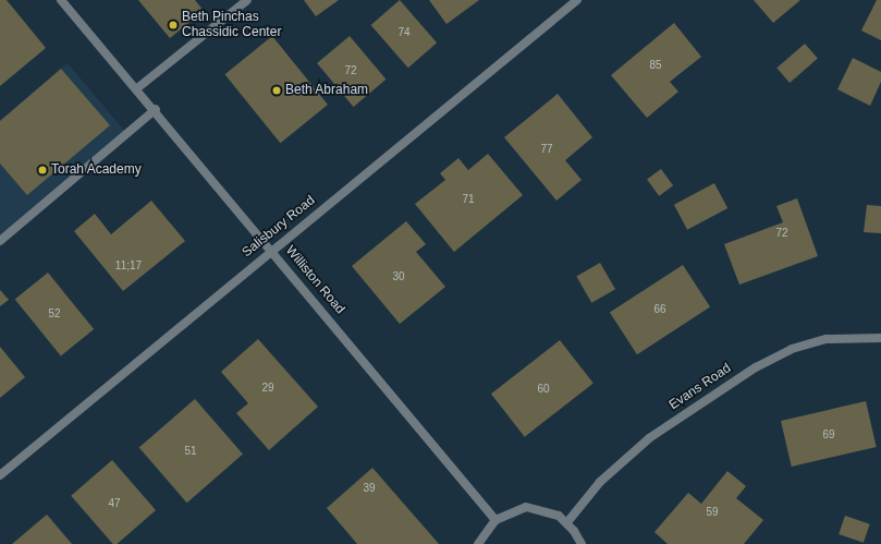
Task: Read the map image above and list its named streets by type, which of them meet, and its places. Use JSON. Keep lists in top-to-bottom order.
{
  "streets": {
    "street": ["Salisbury Road", "Williston Road", "Evans Road"]
  },
  "crossings": [
    ["Salisbury Road", "Williston Road"]
  ],
  "places": ["Beth Pinchas Chassidic Center", "Beth Abraham", "Torah Academy"],
  "house_numbers": [
    "74",
    "85",
    "72",
    "77",
    "71",
    "72",
    "11;17",
    "30",
    "66",
    "52",
    "29",
    "60",
    "69",
    "51",
    "39",
    "47",
    "59"
  ]
}
